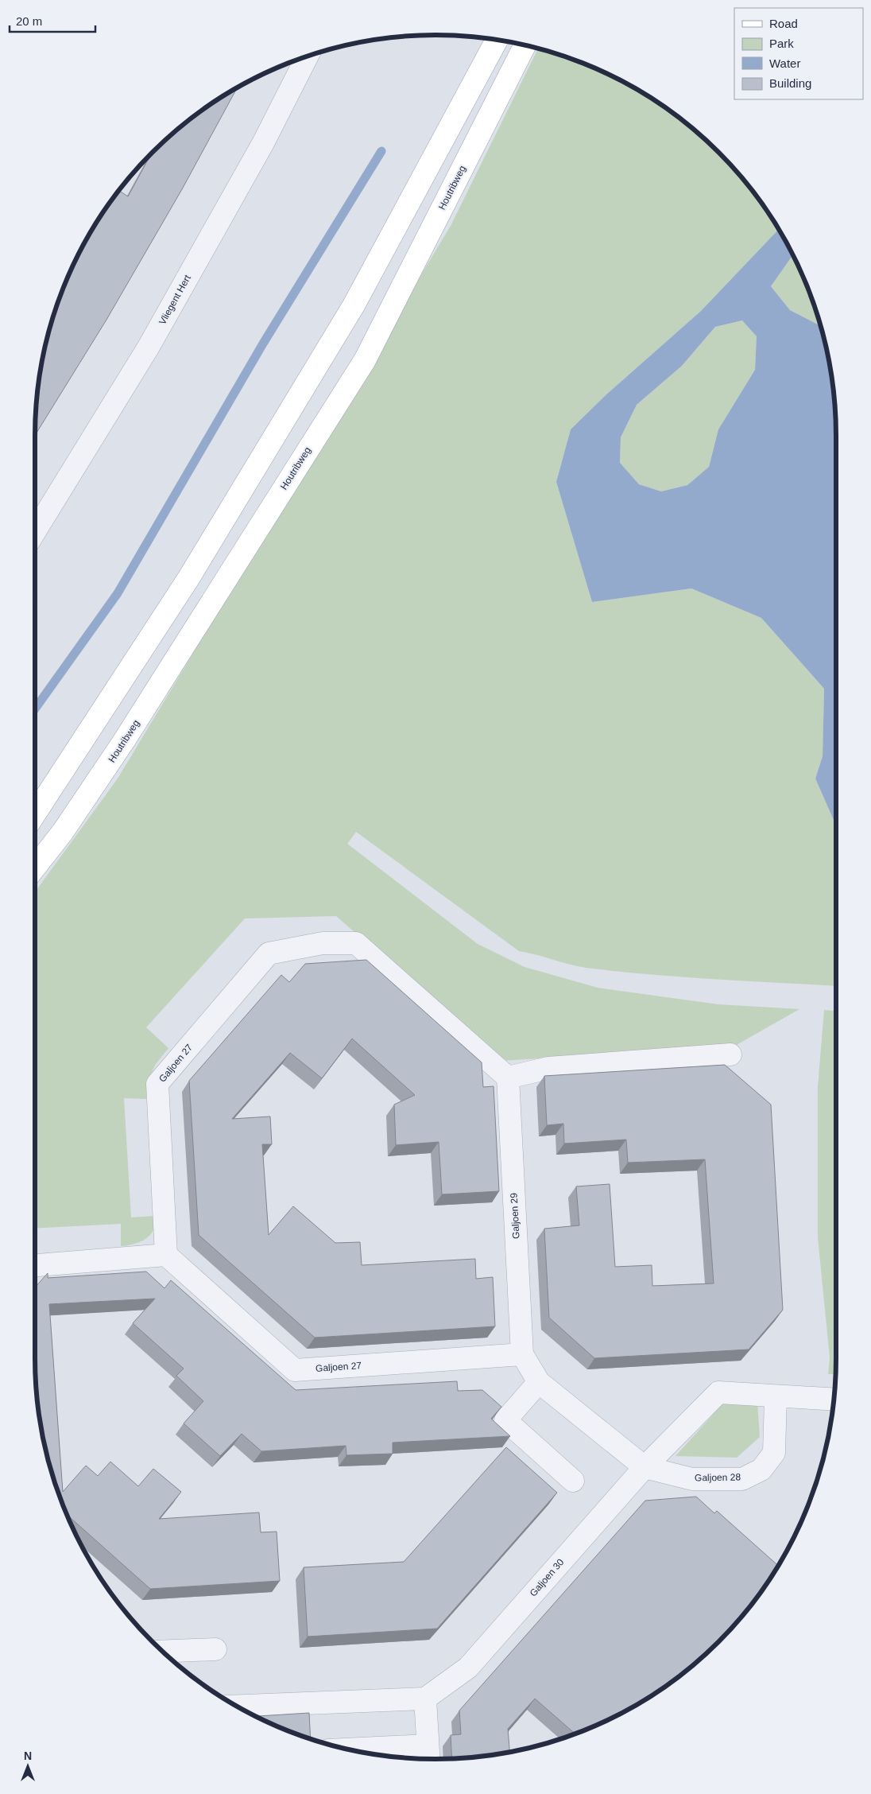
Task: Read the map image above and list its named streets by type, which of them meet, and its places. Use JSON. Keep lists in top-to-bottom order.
{
  "streets": {
    "main road": ["Houtribweg"],
    "street": [
      "Vliegent Hert",
      "Galjoen 27",
      "Galjoen 29",
      "Galjoen 28",
      "Galjoen 30"
    ]
  },
  "crossings": [
    ["Galjoen 27", "Galjoen 29"],
    ["Galjoen 28", "Galjoen 30"]
  ],
  "legend": [
    "Road",
    "Park",
    "Water",
    "Building"
  ],
  "scale_bar": "20 m",
  "north": "top"
}
